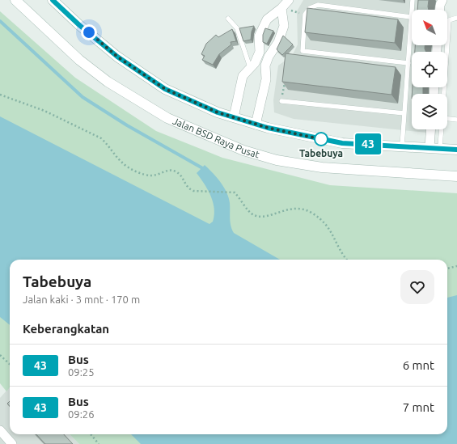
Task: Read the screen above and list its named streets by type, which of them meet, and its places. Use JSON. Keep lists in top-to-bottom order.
{
  "streets": {
    "main road": ["Jalan BSD Raya Pusat"]
  },
  "places": ["Tabebuya"],
  "lines": ["bus line 43"],
  "north": "top left",
  "page": {
    "on_map": "43",
    "heading": [
      ["Tabebuya", "Jalan kaki · 3 mnt · 170 m"],
      "Keberangkatan"
    ],
    "list": [
      {
        "mark": "43",
        "name": "Bus",
        "note": "09:25",
        "value": "6 mnt"
      },
      {
        "mark": "43",
        "name": "Bus",
        "note": "09:26",
        "value": "7 mnt"
      }
    ]
  }
}
